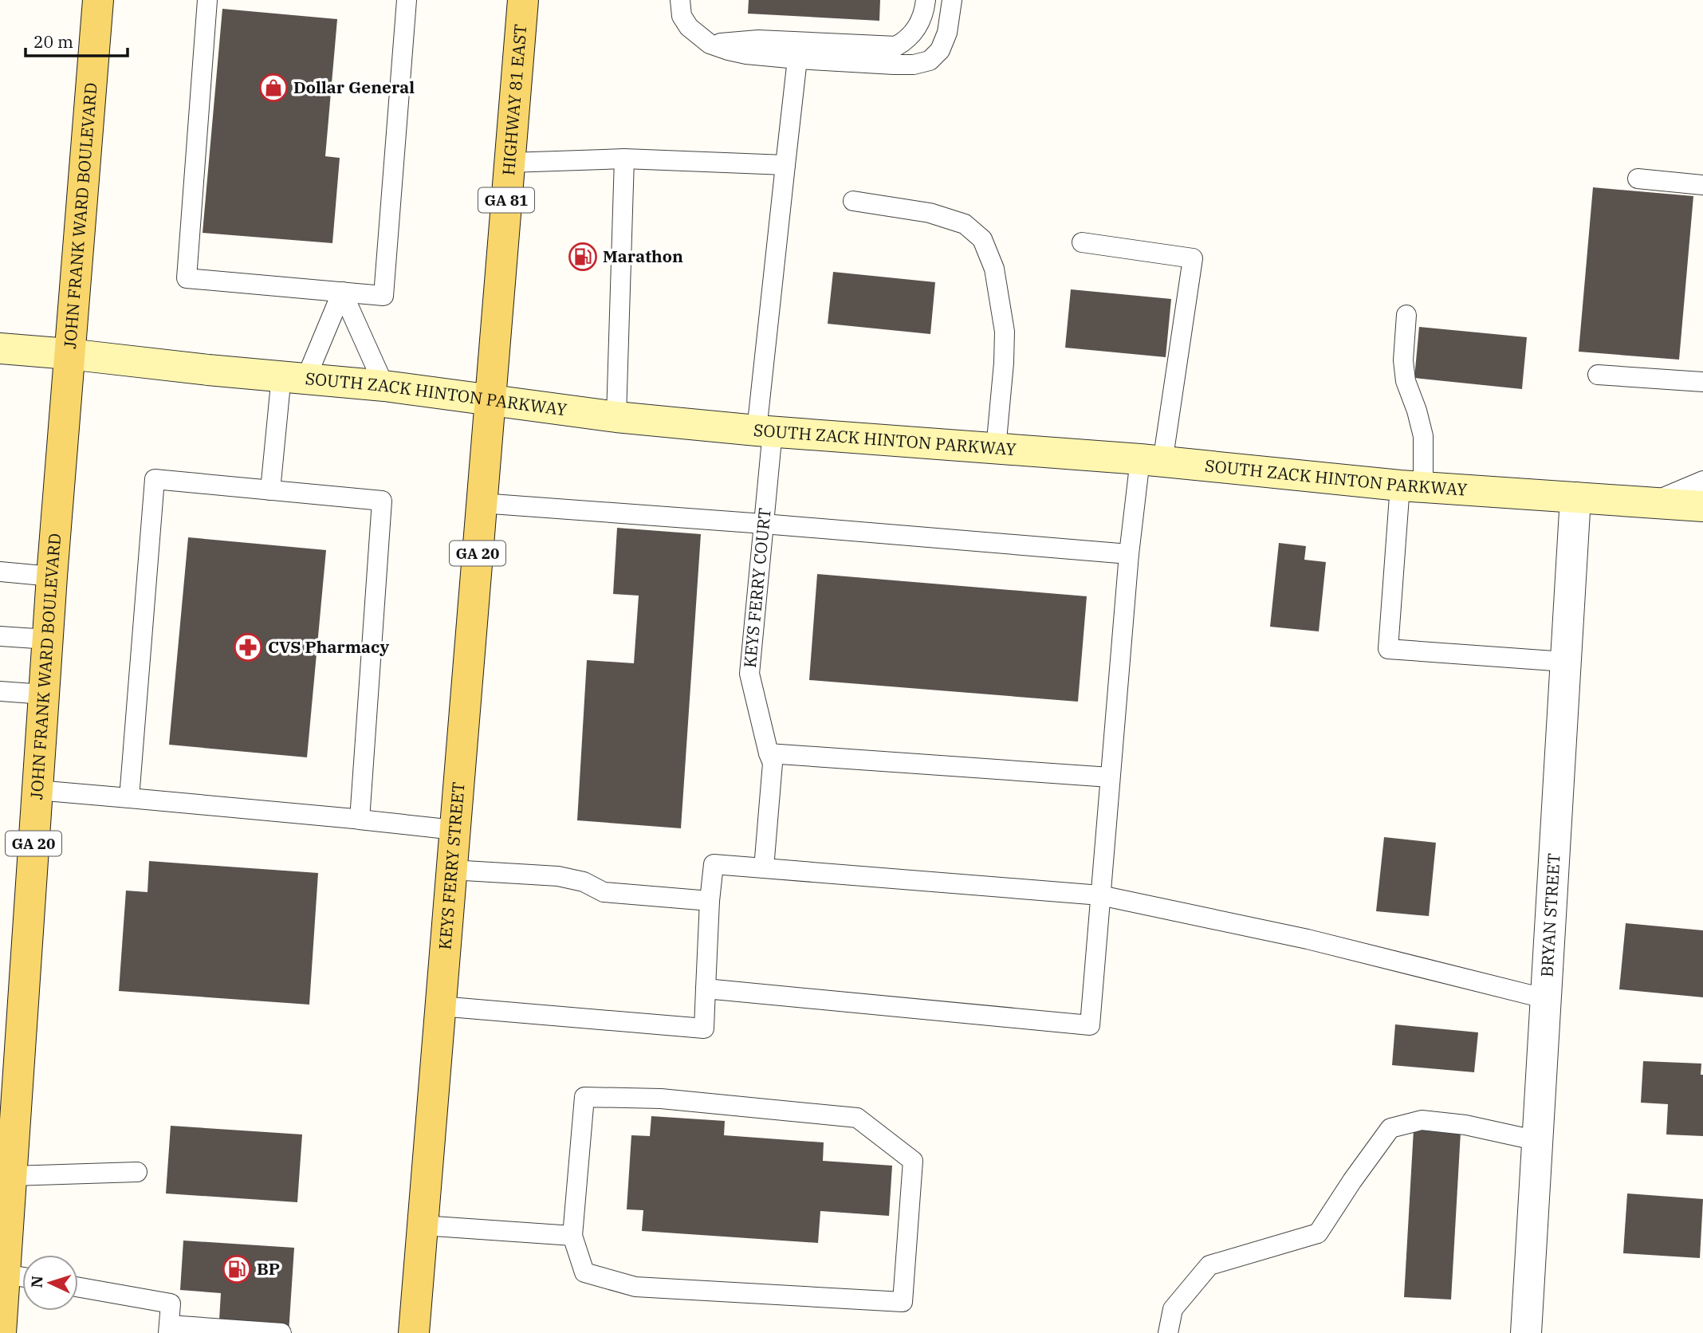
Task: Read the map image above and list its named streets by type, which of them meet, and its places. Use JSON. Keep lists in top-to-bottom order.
{
  "streets": {
    "main road": [
      "HIGHWAY 81 EAST",
      "GA 81",
      "JOHN FRANK WARD BOULEVARD",
      "SOUTH ZACK HINTON PARKWAY",
      "GA 20",
      "KEYS FERRY STREET"
    ],
    "street": ["BRYAN STREET"],
    "lane": ["KEYS FERRY COURT"]
  },
  "crossings": [
    ["HIGHWAY 81 EAST", "SOUTH ZACK HINTON PARKWAY"],
    ["HIGHWAY 81 EAST", "KEYS FERRY STREET"],
    ["JOHN FRANK WARD BOULEVARD", "SOUTH ZACK HINTON PARKWAY"],
    ["SOUTH ZACK HINTON PARKWAY", "KEYS FERRY COURT"],
    ["SOUTH ZACK HINTON PARKWAY", "KEYS FERRY STREET"],
    ["SOUTH ZACK HINTON PARKWAY", "BRYAN STREET"]
  ],
  "places": {
    "shop": ["Dollar General"],
    "fuel station": ["Marathon", "BP"],
    "pharmacy": ["CVS Pharmacy"]
  },
  "scale_bar": "20 m",
  "north": "left"
}
